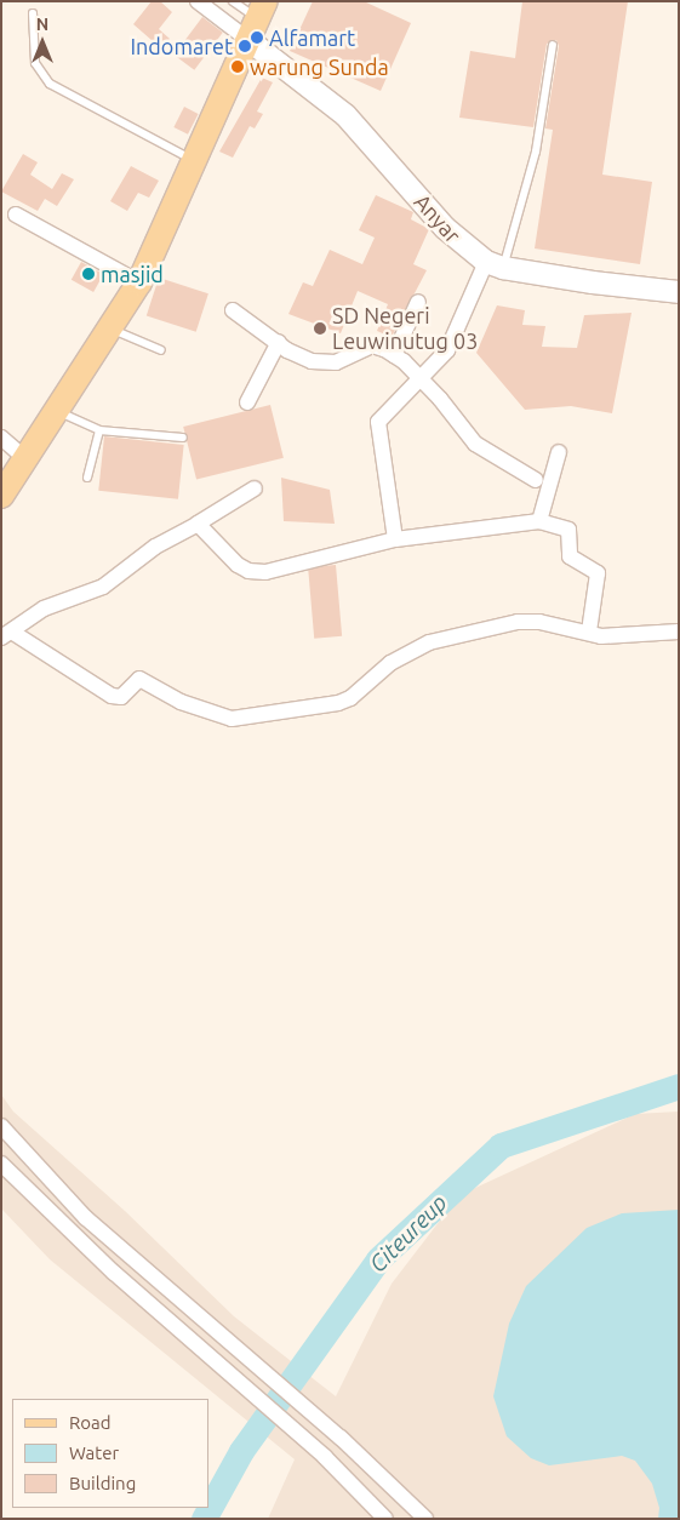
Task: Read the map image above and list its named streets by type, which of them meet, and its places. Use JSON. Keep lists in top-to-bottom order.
{
  "streets": {
    "street": ["Anyar"]
  },
  "water": ["Citeureup"],
  "places": [
    "Alfamart",
    "Indomaret",
    "warung Sunda",
    "masjid",
    "SD Negeri Leuwinutug 03"
  ],
  "legend": ["Road", "Water", "Building"],
  "north": "top"
}
